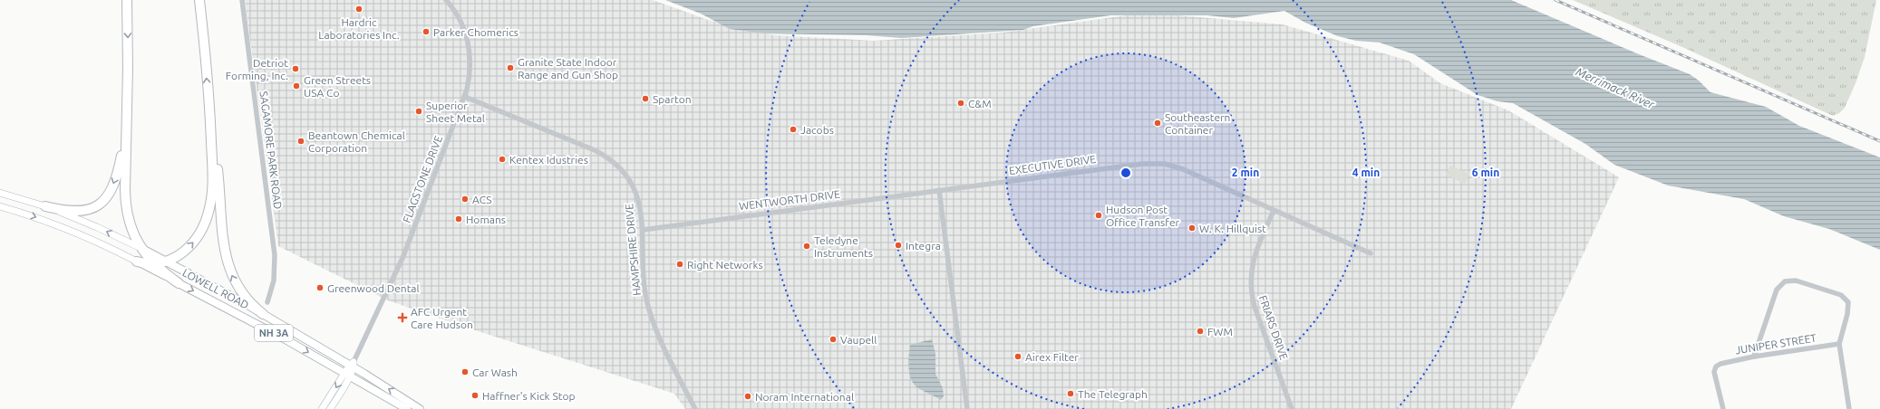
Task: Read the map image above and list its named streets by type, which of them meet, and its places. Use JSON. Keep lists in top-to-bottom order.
{
  "streets": {
    "main road": ["LOWELL ROAD", "NH 3A"],
    "street": [
      "SAGAMORE PARK ROAD",
      "EXECUTIVE DRIVE",
      "FLAGSTONE DRIVE",
      "WENTWORTH DRIVE",
      "HAMPSHIRE DRIVE",
      "FRIARS DRIVE",
      "JUNIPER STREET"
    ]
  },
  "crossings": [
    ["EXECUTIVE DRIVE", "WENTWORTH DRIVE"],
    ["EXECUTIVE DRIVE", "FRIARS DRIVE"],
    ["FLAGSTONE DRIVE", "HAMPSHIRE DRIVE"],
    ["FLAGSTONE DRIVE", "LOWELL ROAD"],
    ["WENTWORTH DRIVE", "HAMPSHIRE DRIVE"]
  ],
  "water": ["Merrimack River"],
  "places": {
    "other": [
      "Hardric Laboratories Inc.",
      "Parker Chomerics",
      "Granite State Indoor Range and Gun Shop",
      "Detriot Forming, Inc.",
      "Green Streets USA Co",
      "Sparton",
      "C&M",
      "Superior Sheet Metal",
      "Southeastern Container",
      "Jacobs",
      "Beantown Chemical Corporation",
      "Kentex Idustries",
      "ACS",
      "Hudson Post Office Transfer",
      "Homans",
      "W. K. Hillquist",
      "Integra",
      "Teledyne Instruments",
      "Right Networks",
      "Greenwood Dental",
      "FWM",
      "Vaupell",
      "Airex Filter",
      "Car Wash",
      "The Telegraph",
      "Haffner's Kick Stop",
      "Noram International"
    ],
    "health": ["AFC Urgent Care Hudson"]
  },
  "rings": ["2 min", "4 min", "6 min"]
}
